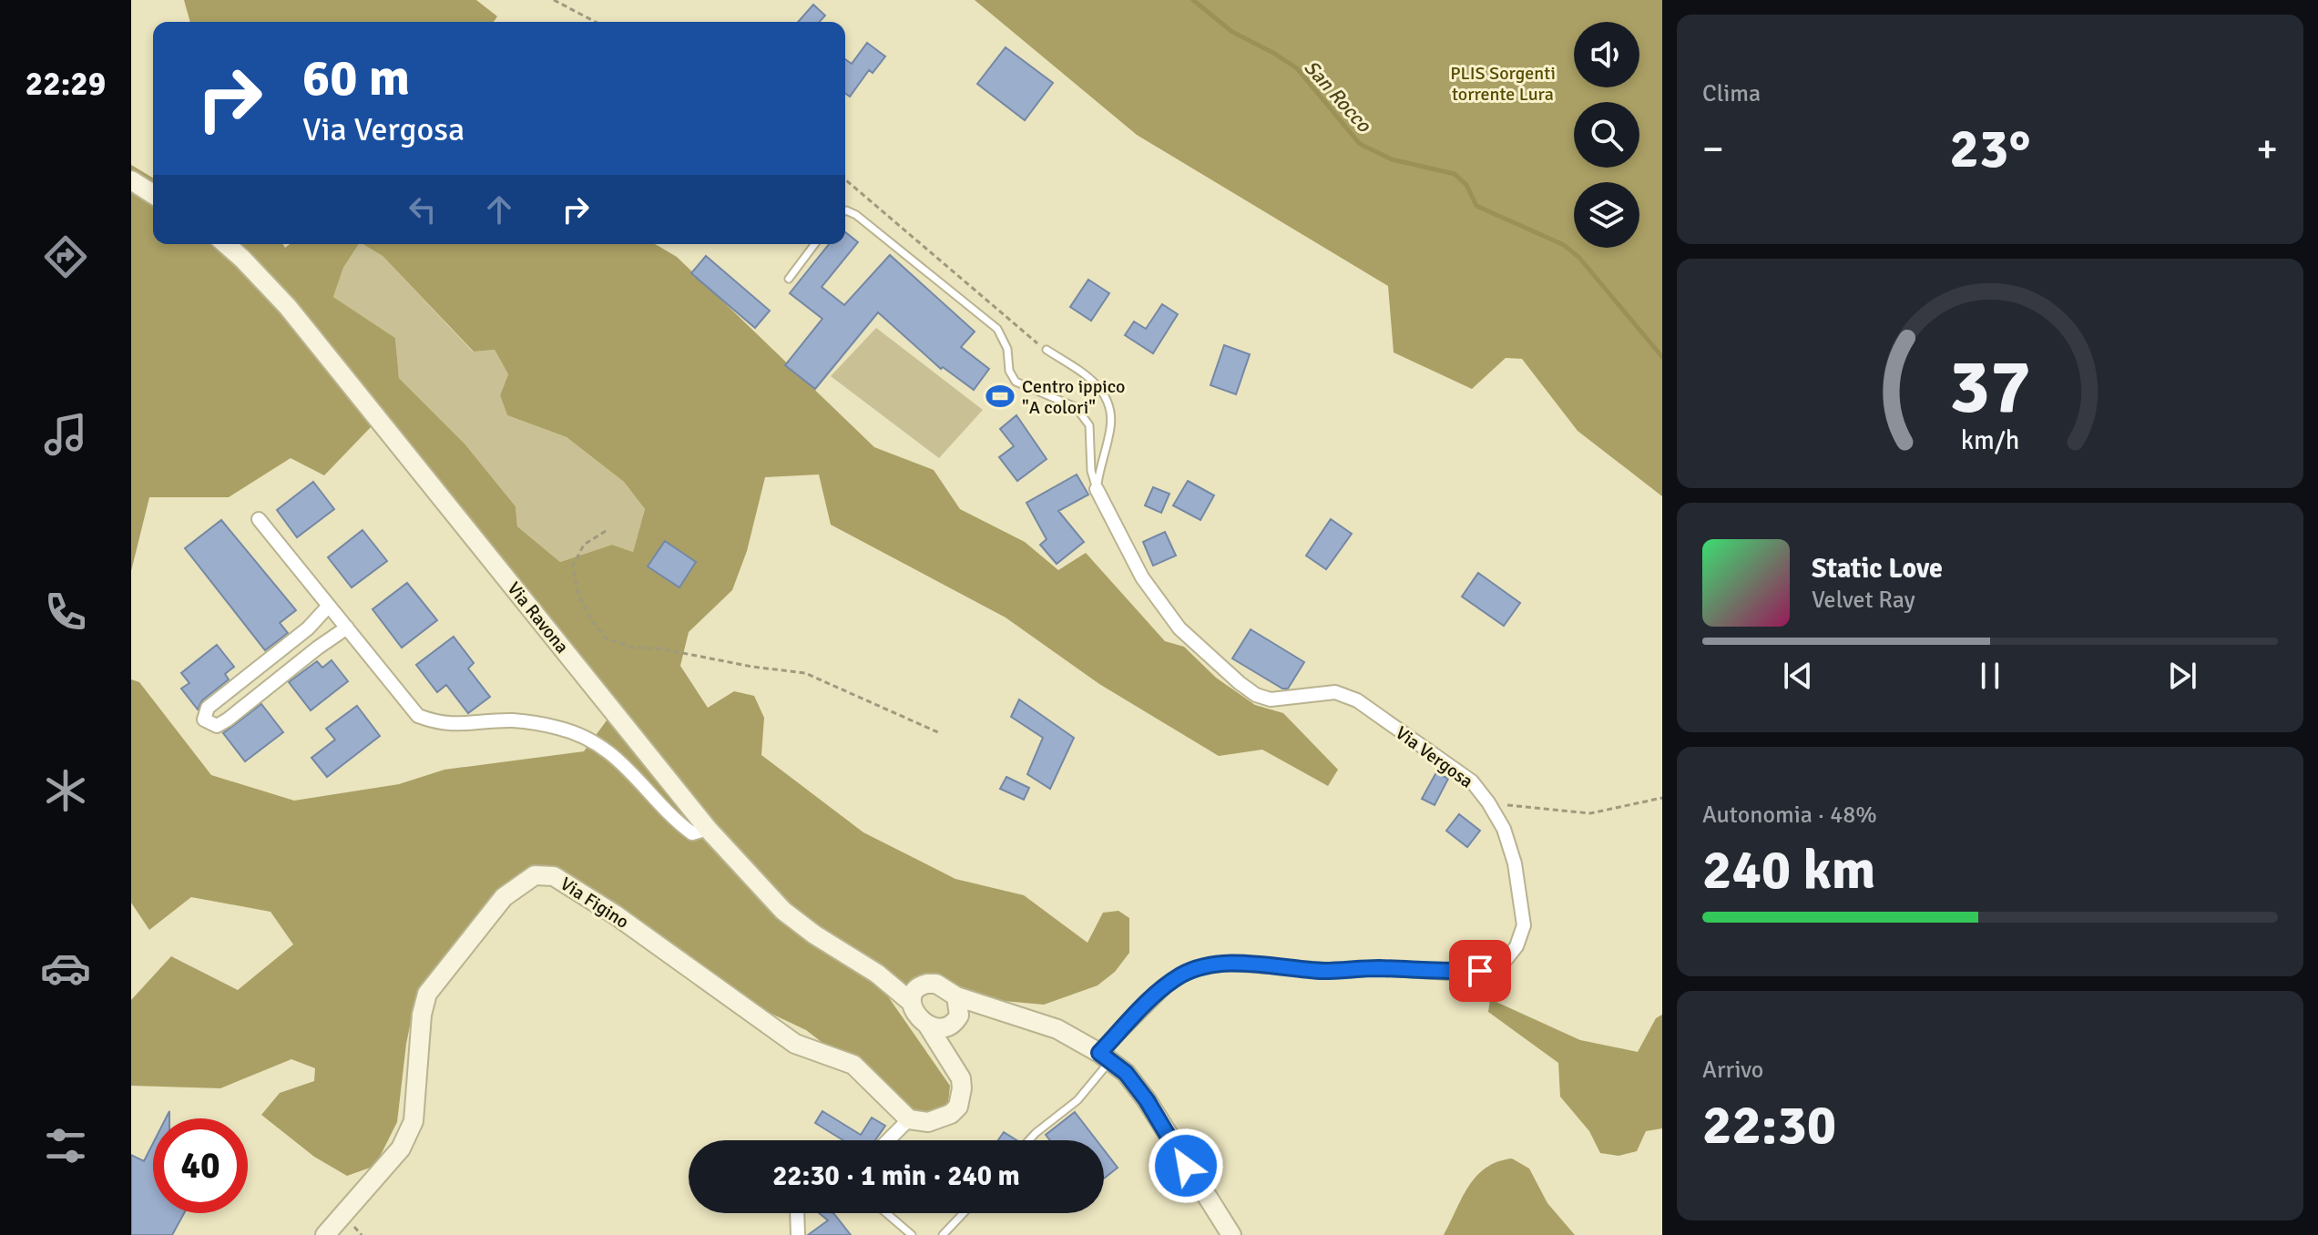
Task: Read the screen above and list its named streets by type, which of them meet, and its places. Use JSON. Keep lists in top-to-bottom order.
{
  "streets": {
    "street": ["Via Ravona", "Via Vergosa", "Via Figino"]
  },
  "water": ["San Rocco"],
  "parks": ["PLIS Sorgenti torrente Lura"],
  "places": {
    "sports": ["Centro ippico \"A colori\""]
  },
  "page": {
    "tabs": "22:29",
    "tile": [
      "Clima",
      ["Autonomia · 48%", "240 km"],
      ["Arrivo", "22:30"]
    ],
    "turn": ["60 m", "Via Vergosa"],
    "heat": ["−", "23°", "+"],
    "song": ["Static Love", "Velvet Ray"],
    "limit": "40",
    "trip": "22:30 · 1 min · 240 m",
    "gauge": ["37", "km/h"]
  }
}
